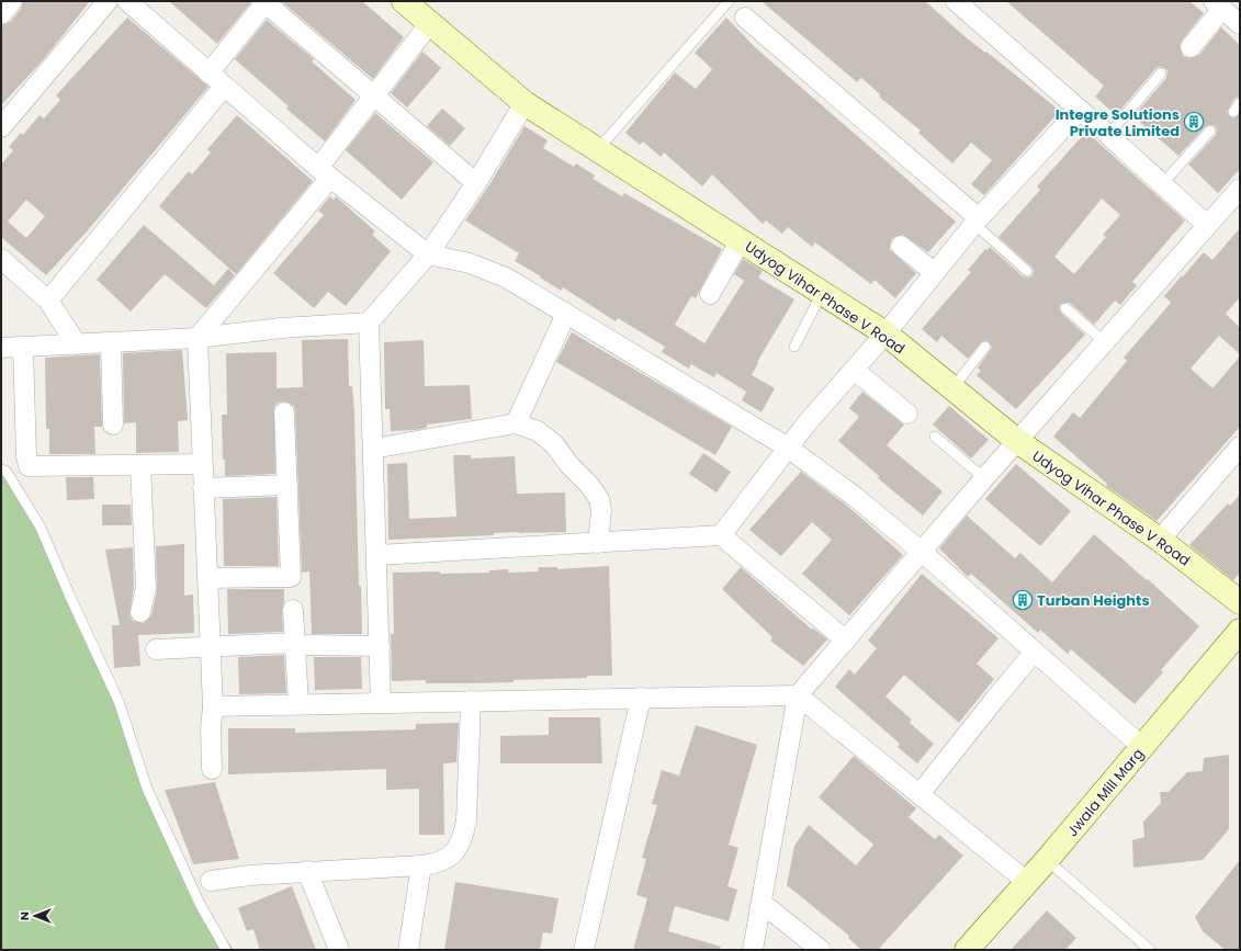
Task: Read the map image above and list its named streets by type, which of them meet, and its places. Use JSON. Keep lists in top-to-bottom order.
{
  "streets": {
    "street": ["Udyog Vihar Phase V Road", "Jwala Mill Marg"]
  },
  "places": {
    "building": ["Integre Solutions Private Limited", "Turban Heights"]
  },
  "north": "left"
}
